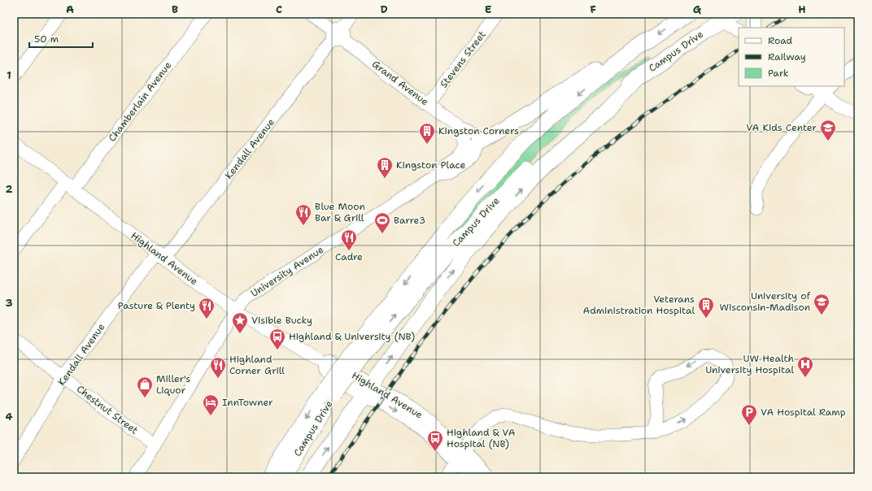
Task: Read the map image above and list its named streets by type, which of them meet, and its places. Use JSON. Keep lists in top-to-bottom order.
{
  "streets": {
    "main road": ["Campus Drive"],
    "street": [
      "Stevens Street",
      "Grand Avenue",
      "Chamberlain Avenue",
      "Kendall Avenue",
      "Highland Avenue",
      "University Avenue",
      "Chestnut Street"
    ]
  },
  "crossings": [
    ["Stevens Street", "Grand Avenue"],
    ["Grand Avenue", "Kendall Avenue"],
    ["Chamberlain Avenue", "Highland Avenue"],
    ["Kendall Avenue", "Highland Avenue"],
    ["Kendall Avenue", "Chestnut Street"],
    ["Highland Avenue", "University Avenue"],
    ["University Avenue", "Chestnut Street"]
  ],
  "places": {
    "school or university": ["VA Kids Center", "University of Wisconsin-Madison"],
    "building": ["Kingston Corners", "Kingston Place", "Veterans Administration Hospital"],
    "restaurant": [
      "Blue Moon Bar & Grill",
      "Cadre",
      "Pasture & Plenty",
      "Highland Corner Grill"
    ],
    "sports": ["Barre3"],
    "place": ["Visible Bucky"],
    "bus stop": ["Highland & University (NB)", "Highland & VA Hospital (NB)"],
    "hospital": ["UW Health University Hospital"],
    "shop": ["Miller's Liquor"],
    "hotel": ["InnTowner"],
    "parking": ["VA Hospital Ramp"]
  },
  "legend": ["Road", "Railway", "Park"],
  "scale_bar": "50 m",
  "grid": {
    "columns": [
      "A",
      "B",
      "C",
      "D",
      "E",
      "F",
      "G",
      "H"
    ],
    "rows": [
      "1",
      "2",
      "3",
      "4"
    ]
  }
}
